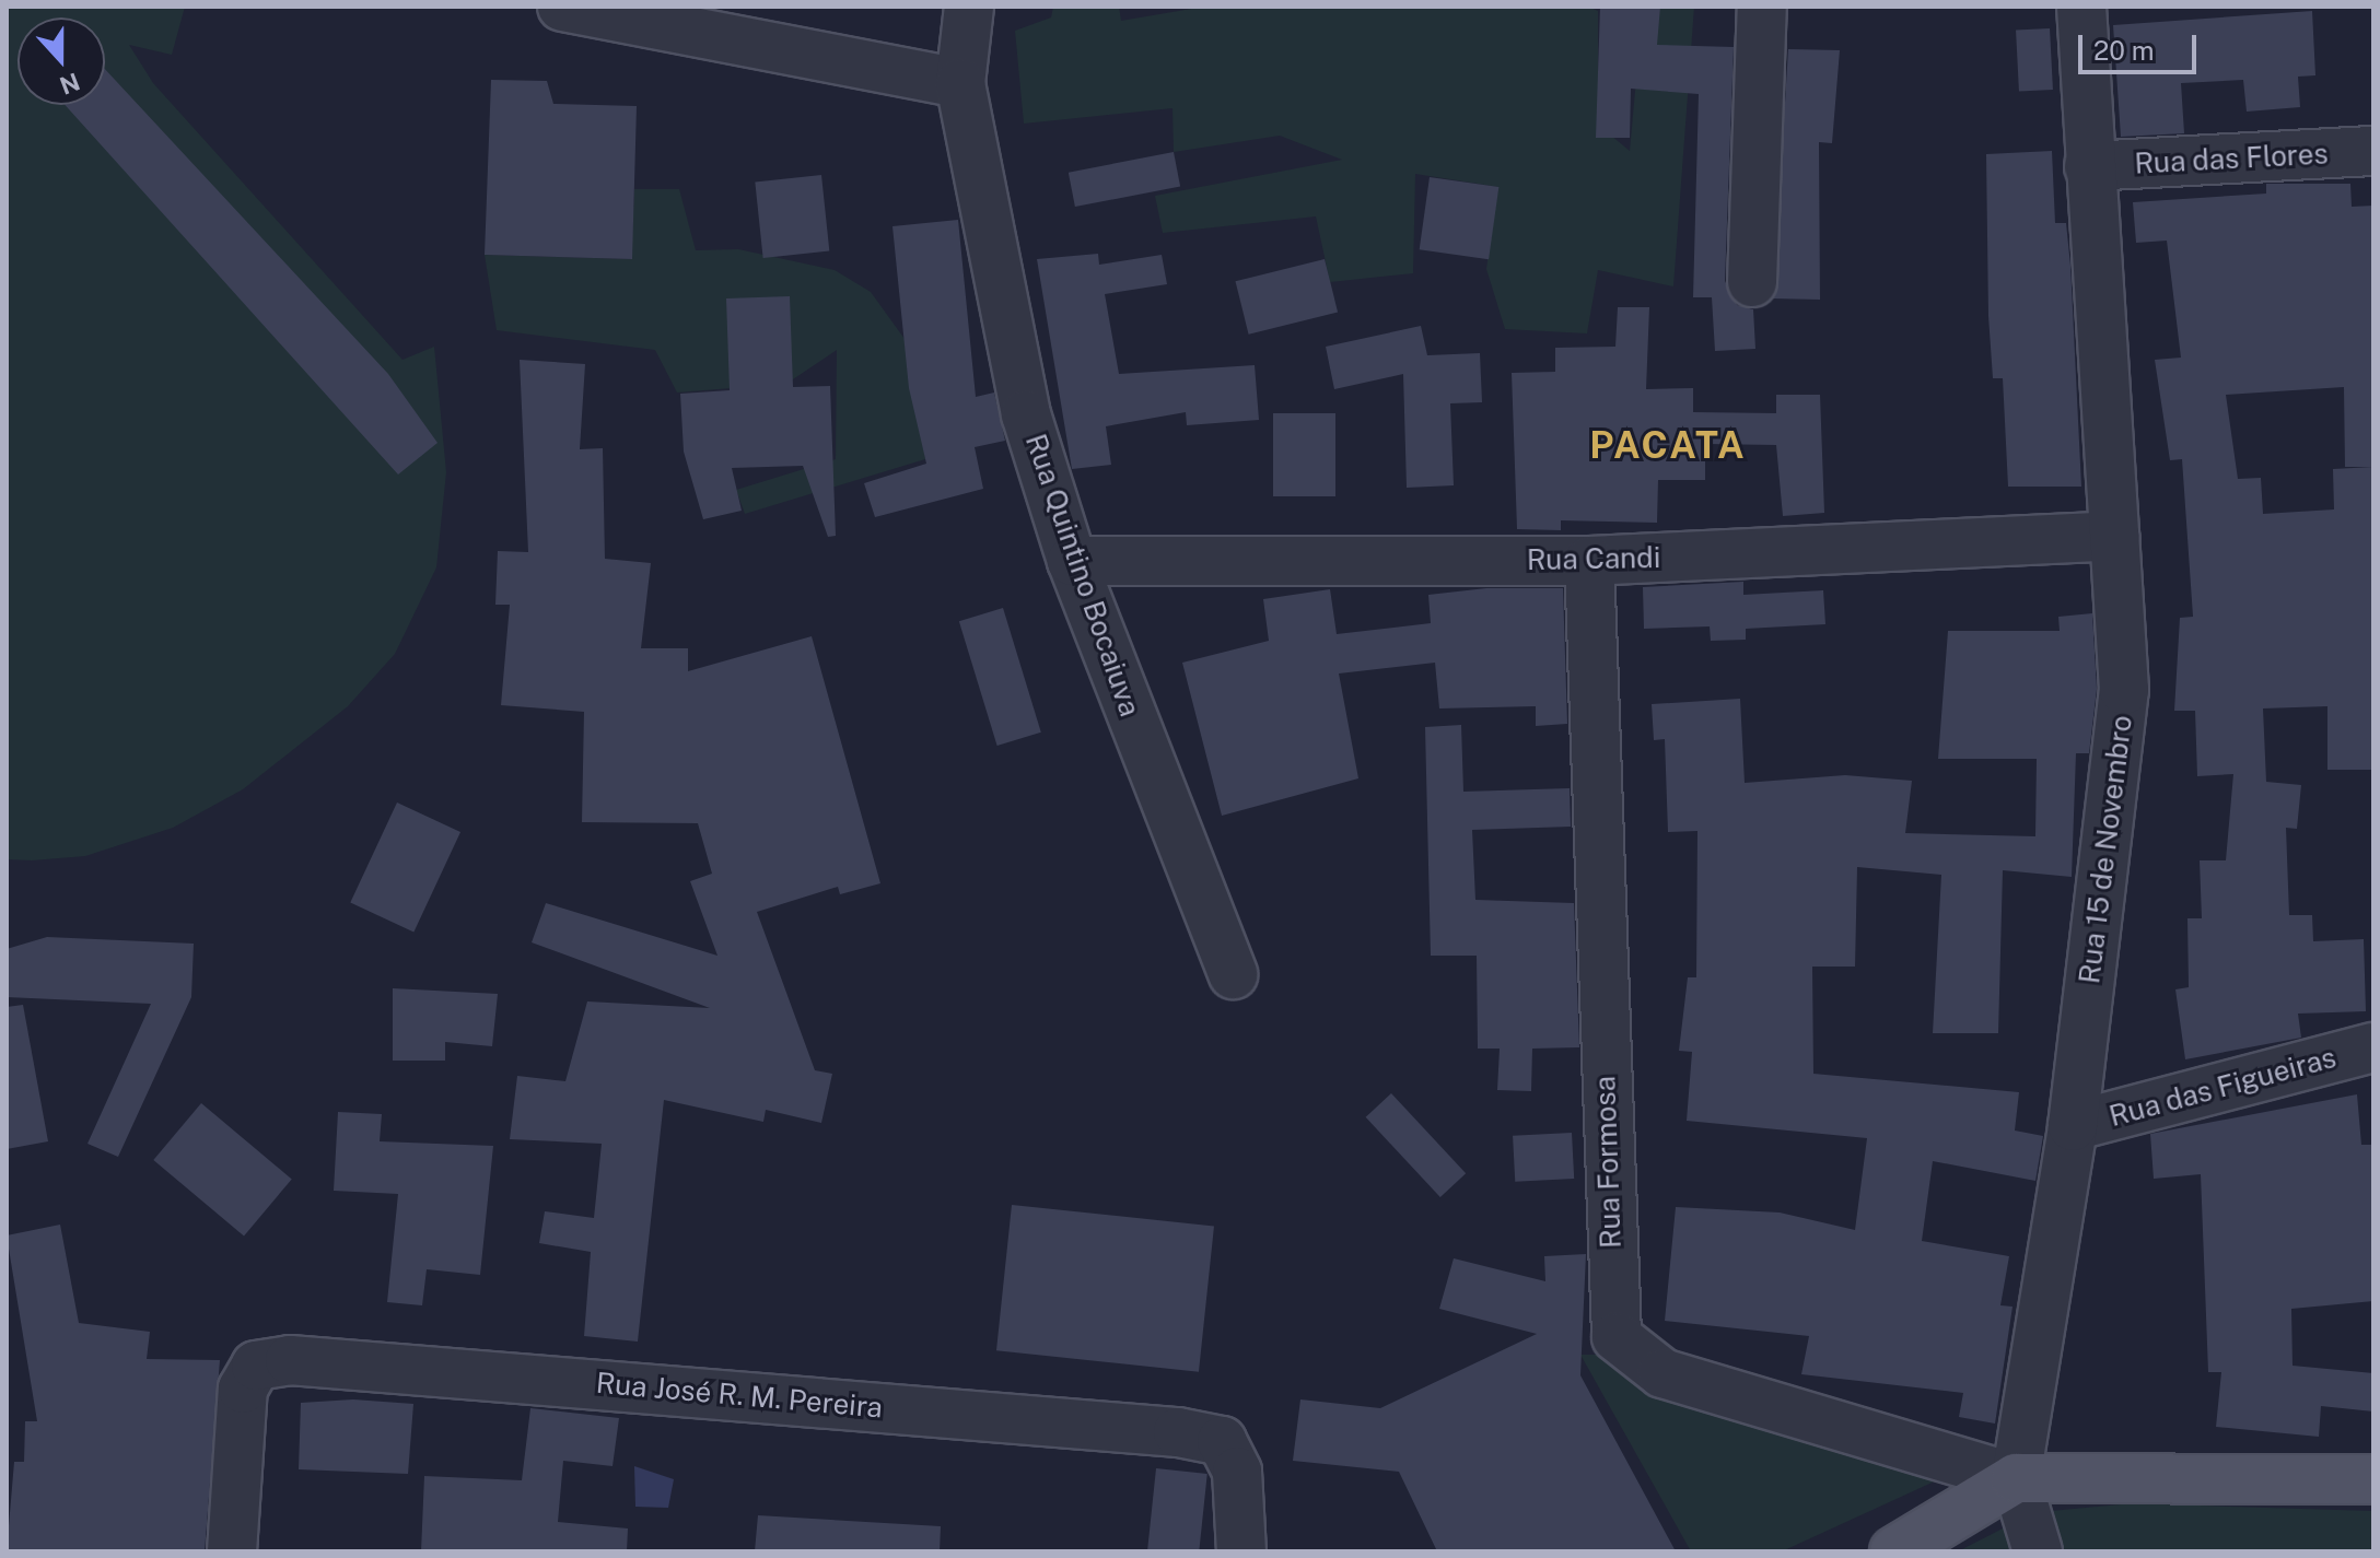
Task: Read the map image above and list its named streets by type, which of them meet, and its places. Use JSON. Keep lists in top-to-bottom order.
{
  "streets": {
    "street": [
      "Rua das Flores",
      "Rua Candi",
      "Rua Quintino Bocaiuva",
      "Rua 15 de Novembro",
      "Rua das Figueiras",
      "Rua Formosa",
      "Rua José R. M. Pereira"
    ]
  },
  "crossings": [
    ["Rua das Flores", "Rua 15 de Novembro"],
    ["Rua Candi", "Rua Quintino Bocaiuva"],
    ["Rua Candi", "Rua 15 de Novembro"],
    ["Rua Candi", "Rua Formosa"],
    ["Rua 15 de Novembro", "Rua das Figueiras"],
    ["Rua 15 de Novembro", "Rua Formosa"]
  ],
  "districts": ["PACATA"],
  "scale_bar": "20 m",
  "north": "bottom"
}
